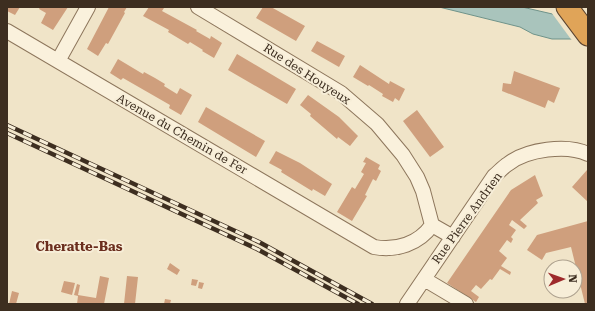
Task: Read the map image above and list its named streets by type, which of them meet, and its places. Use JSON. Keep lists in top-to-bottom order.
{
  "streets": {
    "street": ["Rue des Houyeux", "Avenue du Chemin de Fer", "Rue Pierre Andrien"]
  },
  "crossings": [
    ["Rue des Houyeux", "Avenue du Chemin de Fer"]
  ],
  "districts": ["Cheratte-Bas"],
  "north": "right"
}
